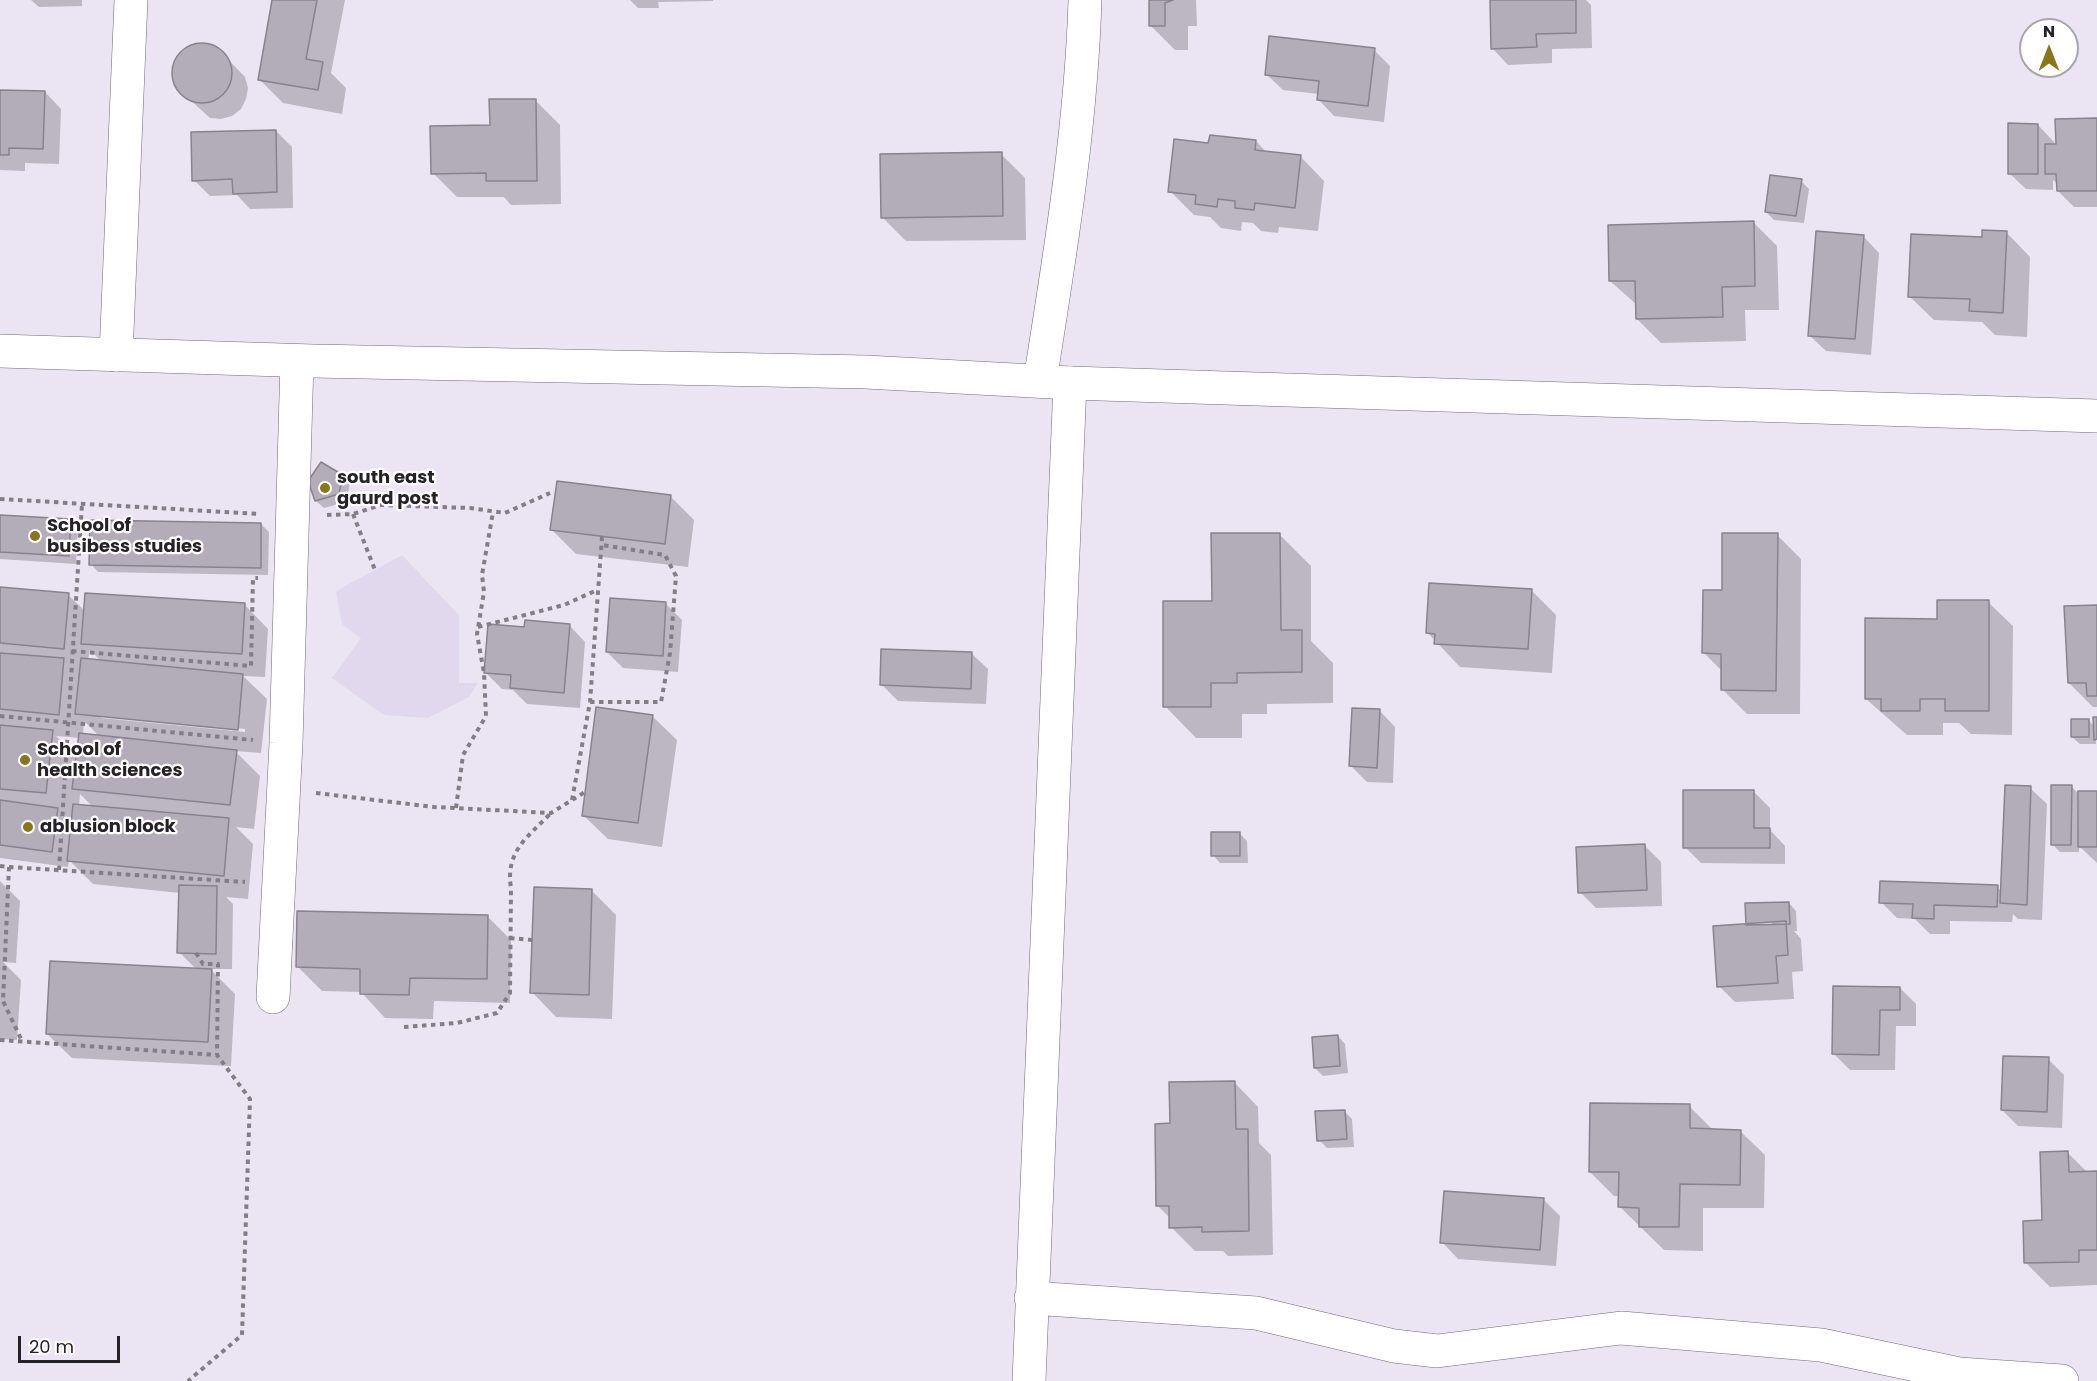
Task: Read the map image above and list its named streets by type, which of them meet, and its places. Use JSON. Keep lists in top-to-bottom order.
{
  "places": [
    "south east gaurd post",
    "School of busibess studies",
    "School of health sciences",
    "ablusion block"
  ],
  "scale_bar": "20 m",
  "north": "top"
}
